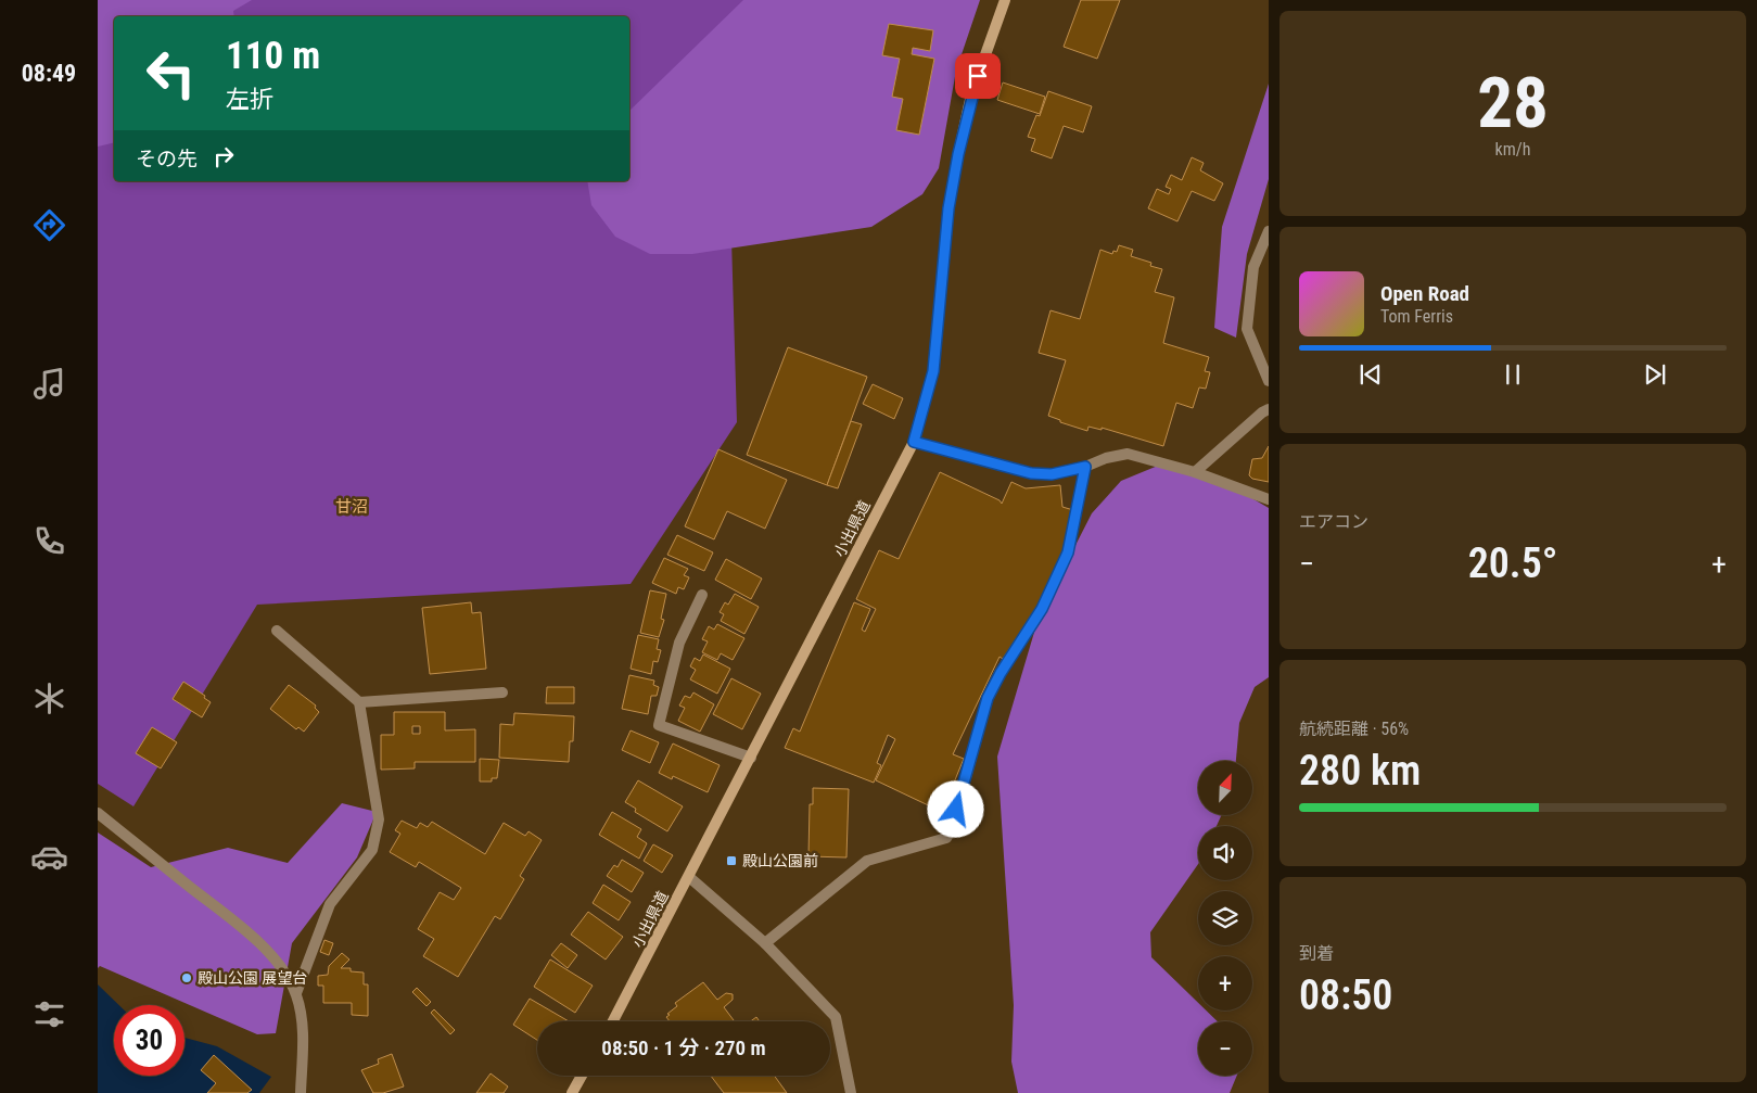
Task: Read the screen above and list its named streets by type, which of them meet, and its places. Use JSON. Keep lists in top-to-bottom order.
{
  "streets": {
    "main road": ["小出県道"]
  },
  "districts": ["甘沼"],
  "places": {
    "transit": ["殿山公園前"],
    "other": ["殿山公園 展望台"]
  },
  "north": "top right",
  "page": {
    "tabs": "08:49",
    "tile": [
      ["28", "km/h"],
      "エアコン",
      ["航続距離 · 56%", "280 km"],
      ["到着", "08:50"]
    ],
    "turn": ["110 m", "左折"],
    "then": "その先",
    "song": ["Open Road", "Tom Ferris"],
    "heat": ["−", "20.5°", "+"],
    "map_buttons": ["+", "−"],
    "limit": "30",
    "trip": "08:50 · 1 分 · 270 m"
  }
}
